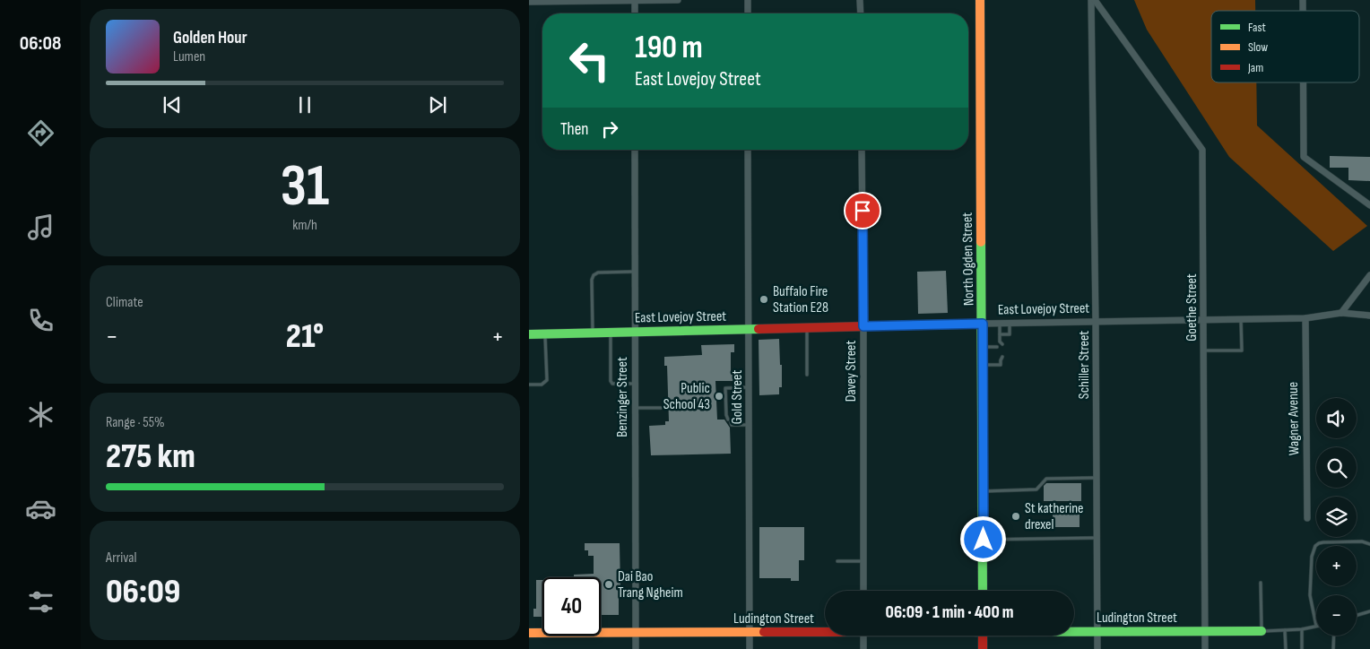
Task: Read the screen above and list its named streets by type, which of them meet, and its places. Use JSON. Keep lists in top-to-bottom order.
{
  "streets": {
    "street": [
      "North Ogden Street",
      "Goethe Street",
      "East Lovejoy Street",
      "Schiller Street",
      "Davey Street",
      "Benzinger Street",
      "Gold Street",
      "Wagner Avenue",
      "Ludington Street"
    ]
  },
  "crossings": [
    ["North Ogden Street", "East Lovejoy Street"],
    ["Goethe Street", "East Lovejoy Street"],
    ["Goethe Street", "Schiller Street"],
    ["Goethe Street", "Ludington Street"],
    ["East Lovejoy Street", "Schiller Street"],
    ["East Lovejoy Street", "Davey Street"],
    ["East Lovejoy Street", "Benzinger Street"],
    ["East Lovejoy Street", "Gold Street"],
    ["East Lovejoy Street", "Wagner Avenue"],
    ["Schiller Street", "Ludington Street"],
    ["Benzinger Street", "Ludington Street"],
    ["Gold Street", "Ludington Street"]
  ],
  "places": [
    "Buffalo Fire Station E28",
    "Public School 43",
    "St katherine drexel",
    "Dai Bao Trang Ngheim"
  ],
  "legend": ["Fast", "Slow", "Jam"],
  "page": {
    "tabs": "06:08",
    "turn": ["190 m", "East Lovejoy Street"],
    "song": ["Golden Hour", "Lumen"],
    "then": "Then",
    "tile": [
      ["31", "km/h"],
      "Climate",
      ["Range · 55%", "275 km"],
      ["Arrival", "06:09"]
    ],
    "heat": ["−", "21°", "+"],
    "map_buttons": ["+", "−"],
    "limit": "40",
    "trip": "06:09 · 1 min · 400 m"
  }
}
